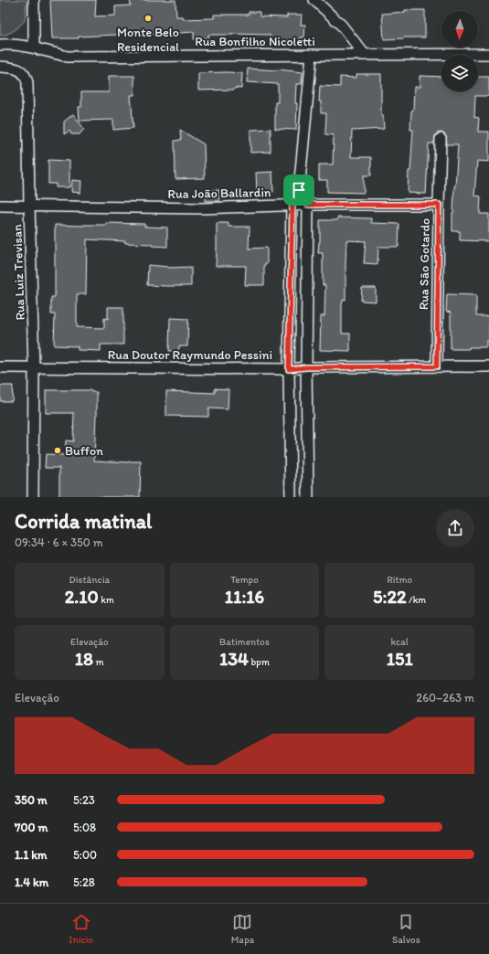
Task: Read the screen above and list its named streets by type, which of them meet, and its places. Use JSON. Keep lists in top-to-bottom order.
{
  "streets": {
    "street": [
      "Rua Bonfilho Nicoletti",
      "Rua João Ballardin",
      "Rua São Gotardo",
      "Rua Luiz Trevisan",
      "Rua Doutor Raymundo Pessini"
    ]
  },
  "crossings": [
    ["Rua João Ballardin", "Rua São Gotardo"],
    ["Rua João Ballardin", "Rua Luiz Trevisan"],
    ["Rua São Gotardo", "Rua Doutor Raymundo Pessini"],
    ["Rua Luiz Trevisan", "Rua Doutor Raymundo Pessini"]
  ],
  "places": ["Monte Belo Residencial", "Buffon"],
  "north": "bottom",
  "page": {
    "heading": ["Corrida matinal", "09:34 · 6 × 350 m"],
    "stats": [
      ["Distância", "2.10 km"],
      ["Tempo", "11:16"],
      ["Ritmo", "5:22 /km"],
      ["Elevação", "18 m"],
      ["Batimentos", "134 bpm"],
      ["kcal", "151"]
    ],
    "chart": ["Elevação", "260–263 m"],
    "list": [
      {
        "name": "350 m",
        "note": "5:23"
      },
      {
        "name": "700 m",
        "note": "5:08"
      },
      {
        "name": "1.1 km",
        "note": "5:00"
      },
      {
        "name": "1.4 km",
        "note": "5:28"
      }
    ],
    "tabs": ["Início", "Mapa", "Salvos"]
  }
}
